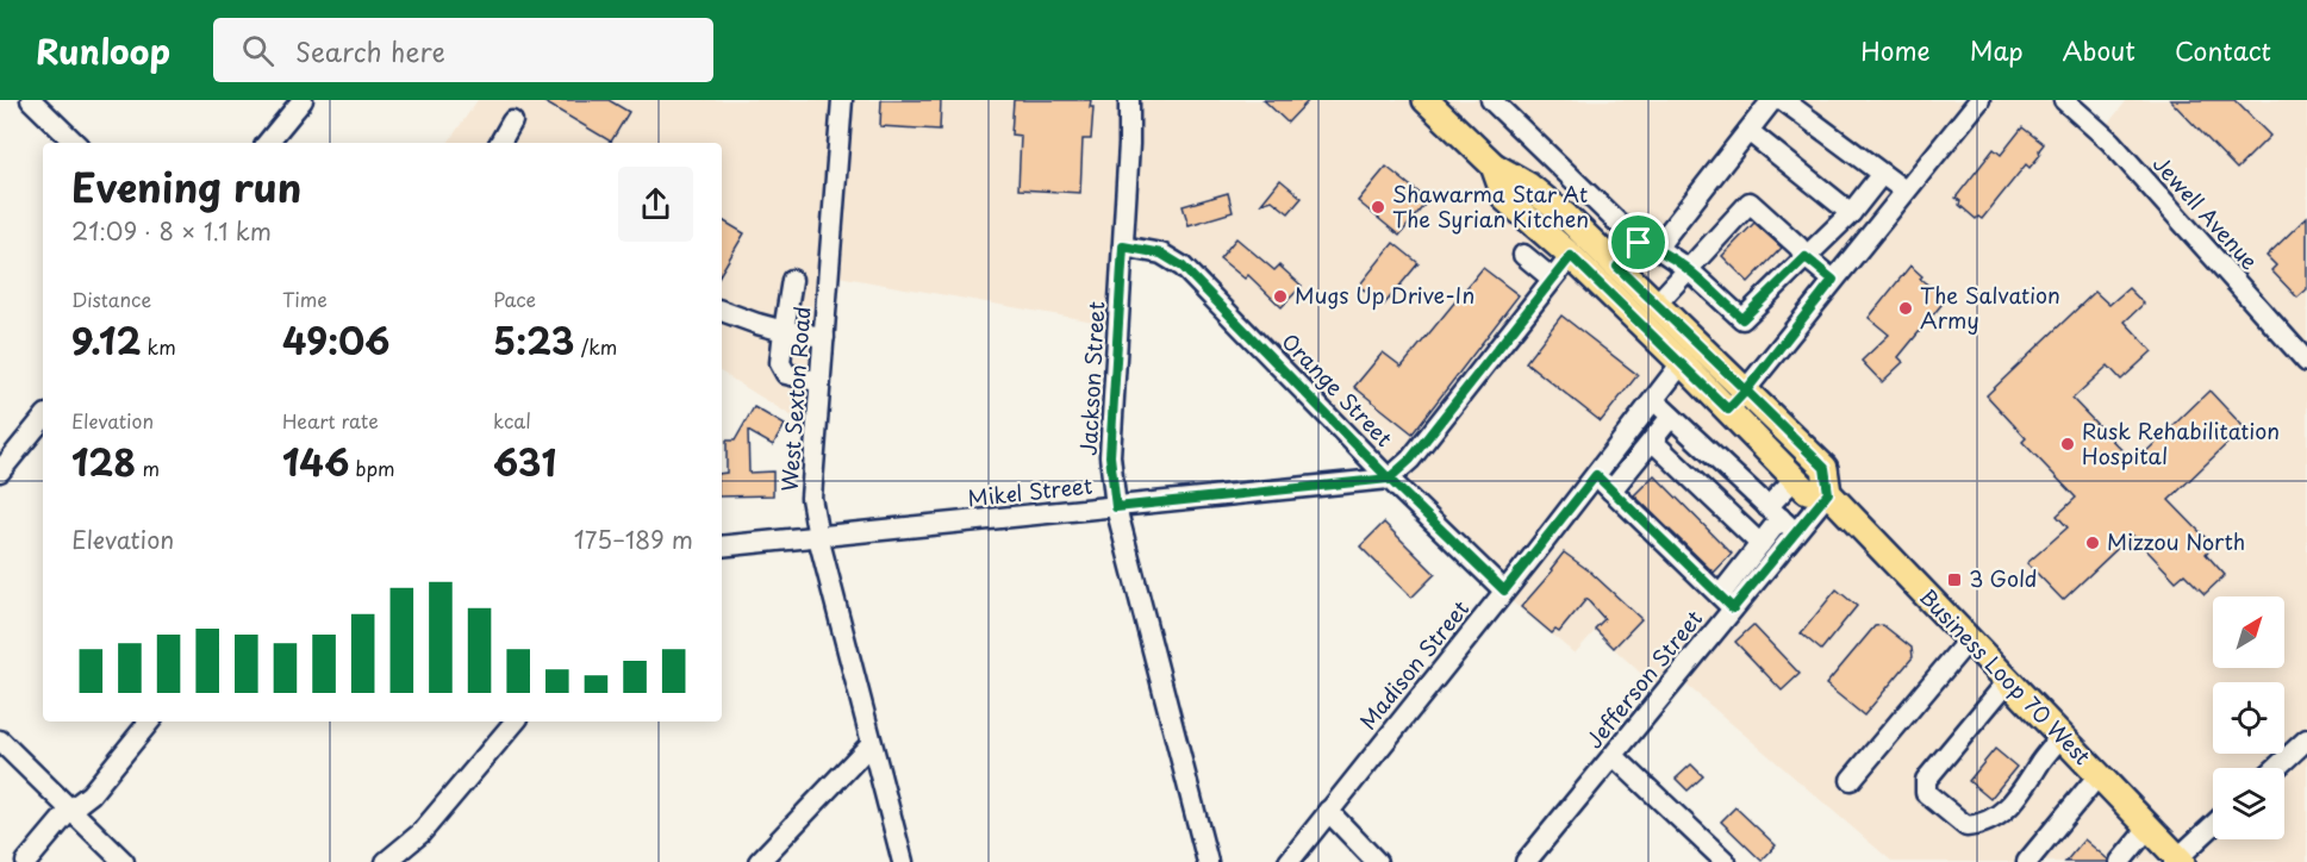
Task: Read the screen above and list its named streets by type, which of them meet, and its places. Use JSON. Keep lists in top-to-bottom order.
{
  "streets": {
    "main road": ["Business Loop 70 West"],
    "street": [
      "Jewell Avenue",
      "Jackson Street",
      "Orange Street",
      "West Sexton Road",
      "Mikel Street",
      "Madison Street",
      "Jefferson Street"
    ]
  },
  "crossings": [
    ["Jackson Street", "Orange Street"],
    ["Jackson Street", "Mikel Street"],
    ["Orange Street", "Mikel Street"],
    ["Orange Street", "Madison Street"],
    ["West Sexton Road", "Mikel Street"],
    ["Madison Street", "Business Loop 70 West"],
    ["Business Loop 70 West", "Jefferson Street"]
  ],
  "places": {
    "other": [
      "Shawarma Star At The Syrian Kitchen",
      "Mugs Up Drive-In",
      "The Salvation Army",
      "Rusk Rehabilitation Hospital",
      "Mizzou North"
    ],
    "transit": ["3 Gold"]
  },
  "north": "top right",
  "page": {
    "header": "Runloop",
    "search": "Search here",
    "nav": [
      "Home",
      "Map",
      "About",
      "Contact"
    ],
    "heading": ["Evening run", "21:09 · 8 × 1.1 km"],
    "stats": [
      ["Distance", "9.12 km"],
      ["Time", "49:06"],
      ["Pace", "5:23 /km"],
      ["Elevation", "128 m"],
      ["Heart rate", "146 bpm"],
      ["kcal", "631"]
    ],
    "chart": ["Elevation", "175–189 m"]
  }
}
